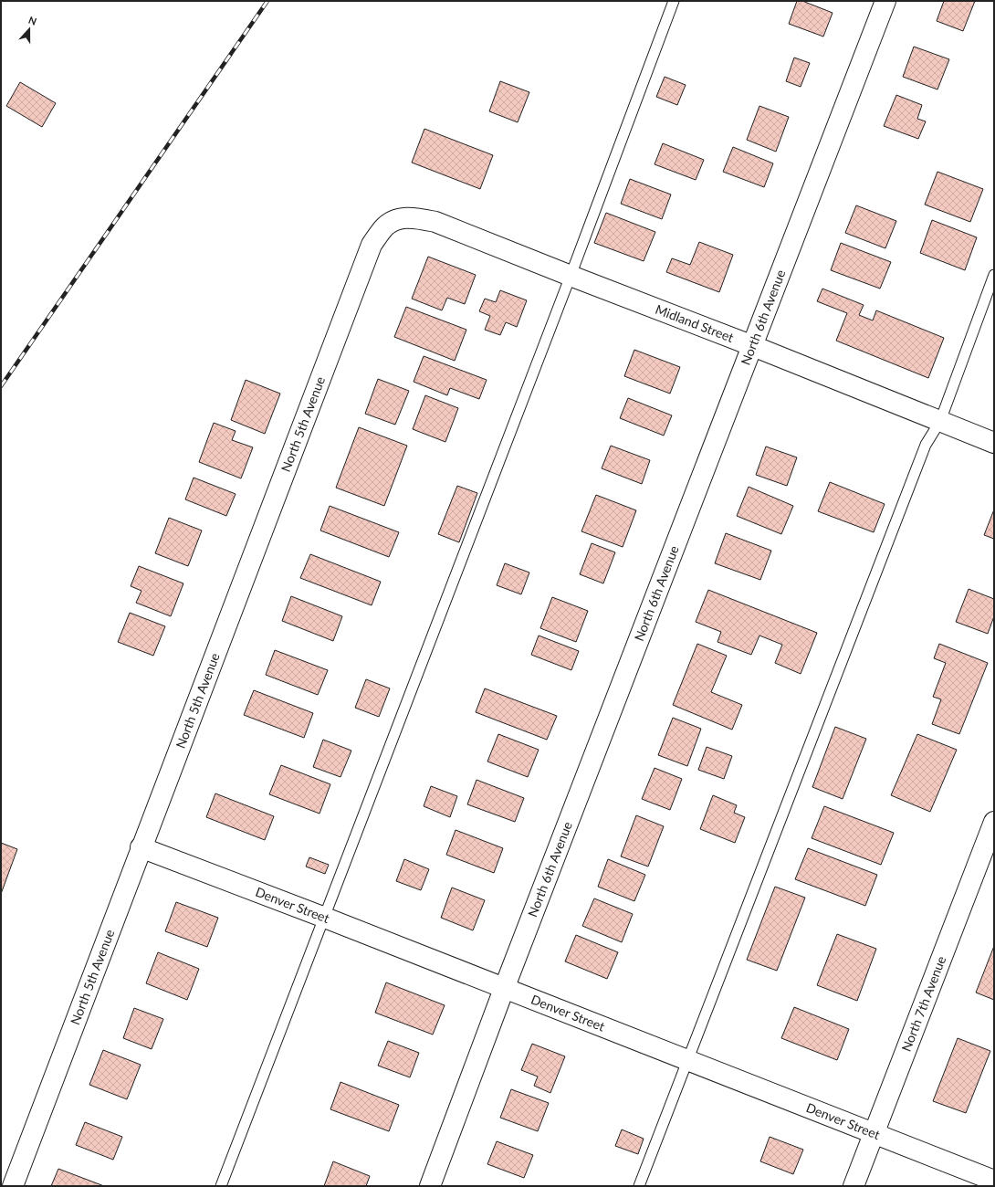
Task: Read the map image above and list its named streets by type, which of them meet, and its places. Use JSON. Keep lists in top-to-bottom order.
{
  "streets": {
    "street": [
      "North 6th Avenue",
      "Midland Street",
      "North 5th Avenue",
      "Denver Street",
      "North 7th Avenue"
    ]
  },
  "crossings": [
    ["North 6th Avenue", "Midland Street"],
    ["North 6th Avenue", "Denver Street"],
    ["Midland Street", "North 5th Avenue"],
    ["North 5th Avenue", "Denver Street"],
    ["Denver Street", "North 7th Avenue"]
  ],
  "north": "top"
}
